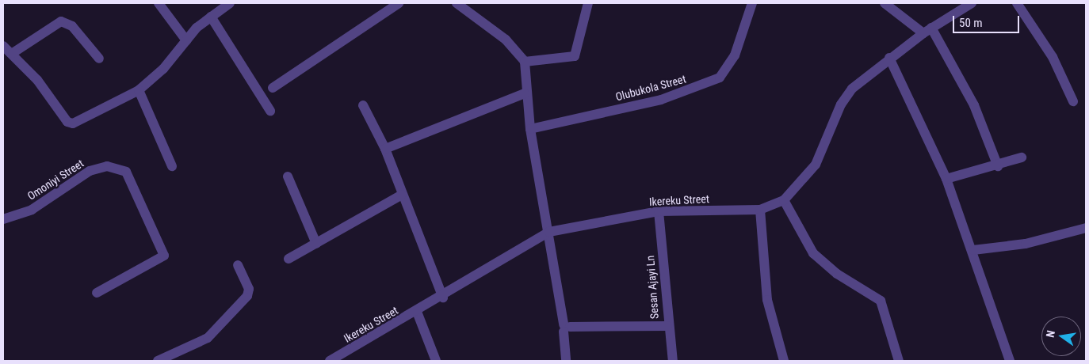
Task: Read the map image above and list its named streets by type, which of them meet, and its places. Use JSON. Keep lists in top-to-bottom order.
{
  "streets": {
    "street": [
      "Olubukola Street",
      "Omoniyi Street",
      "Ikereku Street",
      "Sesan Ajayi Ln"
    ]
  },
  "crossings": [
    ["Ikereku Street", "Sesan Ajayi Ln"]
  ],
  "scale_bar": "50 m",
  "north": "left"
}
